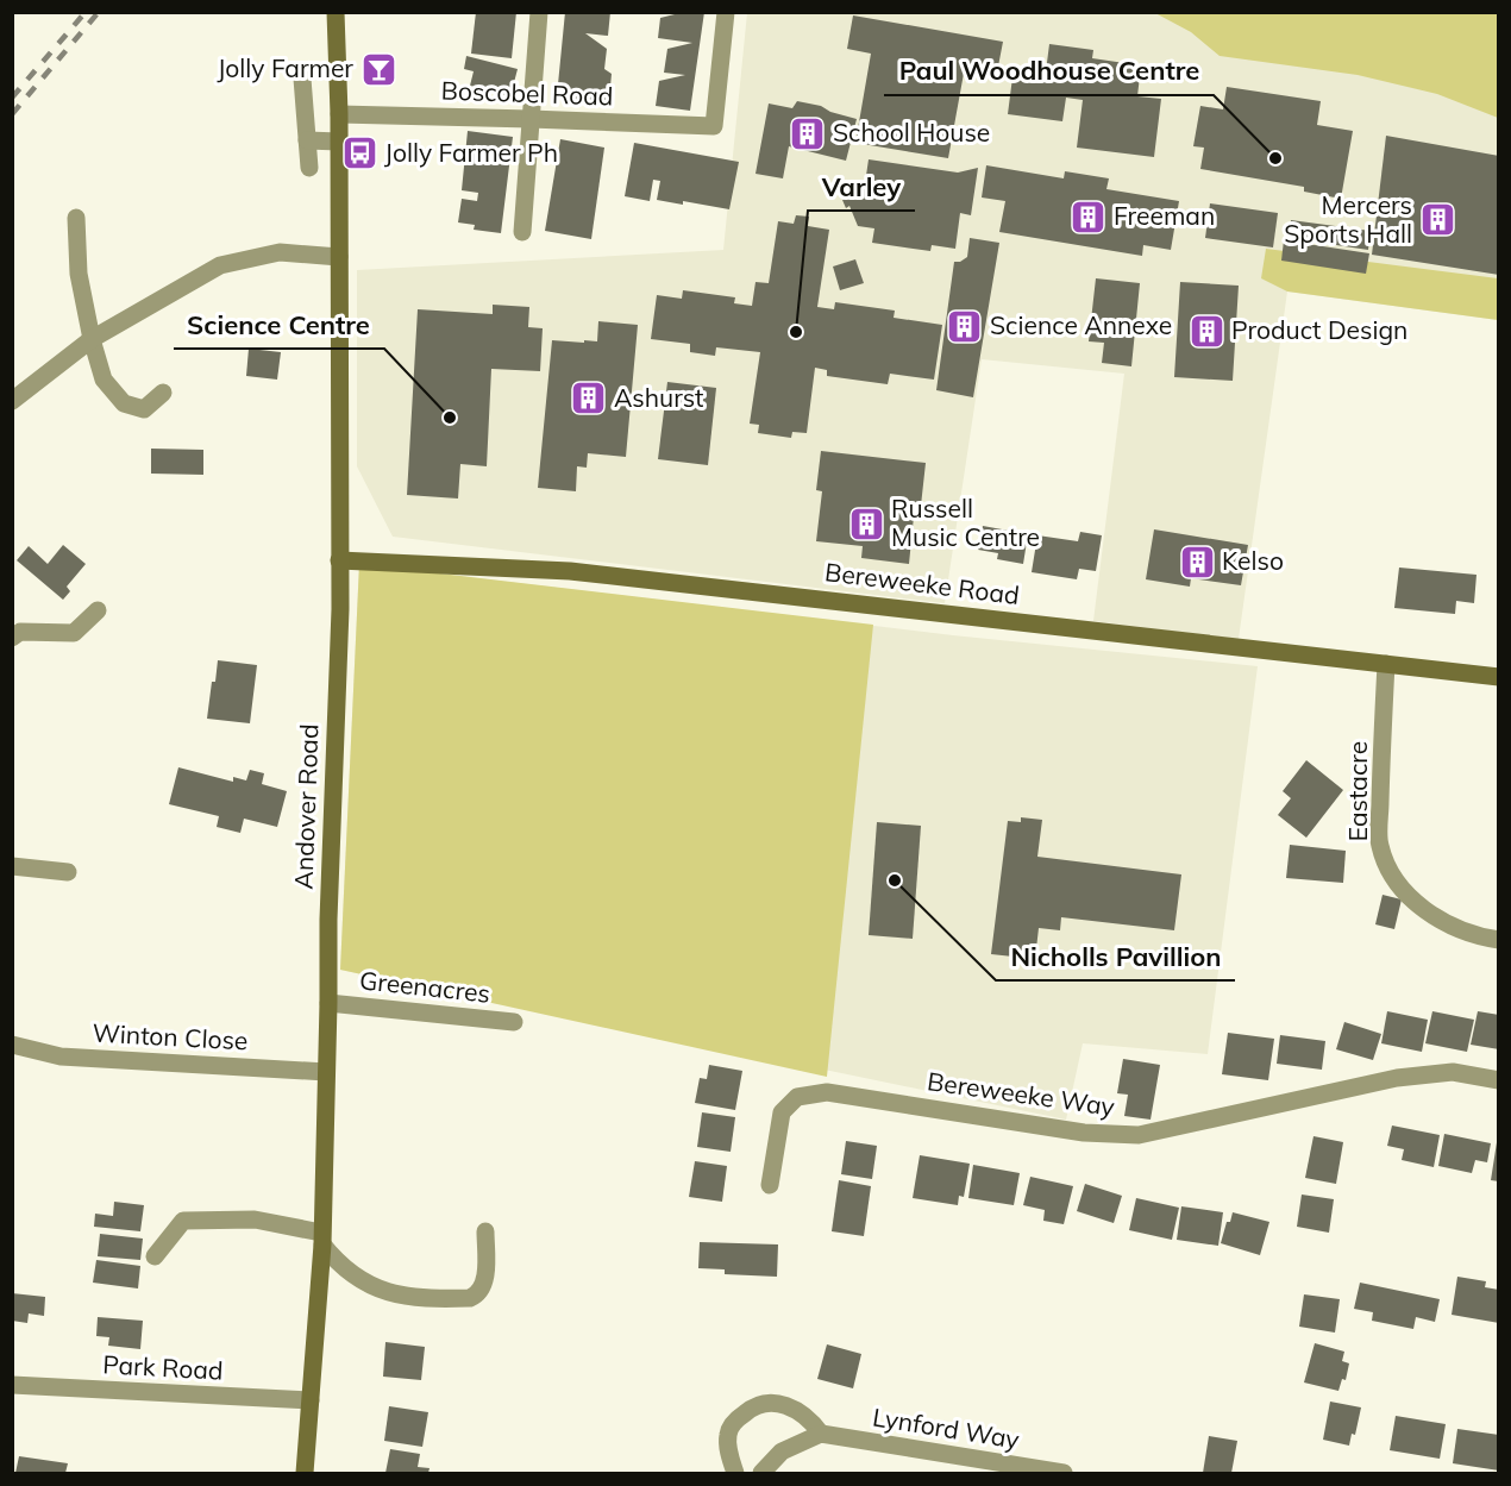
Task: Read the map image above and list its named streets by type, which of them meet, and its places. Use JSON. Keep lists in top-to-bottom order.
{
  "streets": {
    "main road": ["Bereweeke Road", "Andover Road"],
    "street": [
      "Boscobel Road",
      "Eastacre",
      "Greenacres",
      "Winton Close",
      "Bereweeke Way",
      "Park Road",
      "Lynford Way"
    ]
  },
  "crossings": [
    ["Boscobel Road", "Andover Road"],
    ["Bereweeke Road", "Eastacre"],
    ["Bereweeke Road", "Andover Road"],
    ["Andover Road", "Greenacres"],
    ["Andover Road", "Winton Close"],
    ["Andover Road", "Park Road"]
  ],
  "places": {
    "bar": ["Jolly Farmer"],
    "building": [
      "School House",
      "Freeman",
      "Mercers Sports Hall",
      "Science Annexe",
      "Product Design",
      "Ashurst",
      "Russell Music Centre",
      "Kelso"
    ],
    "bus stop": ["Jolly Farmer Ph"],
    "other": [
      "Paul Woodhouse Centre",
      "Varley",
      "Science Centre",
      "Nicholls Pavillion"
    ]
  }
}
